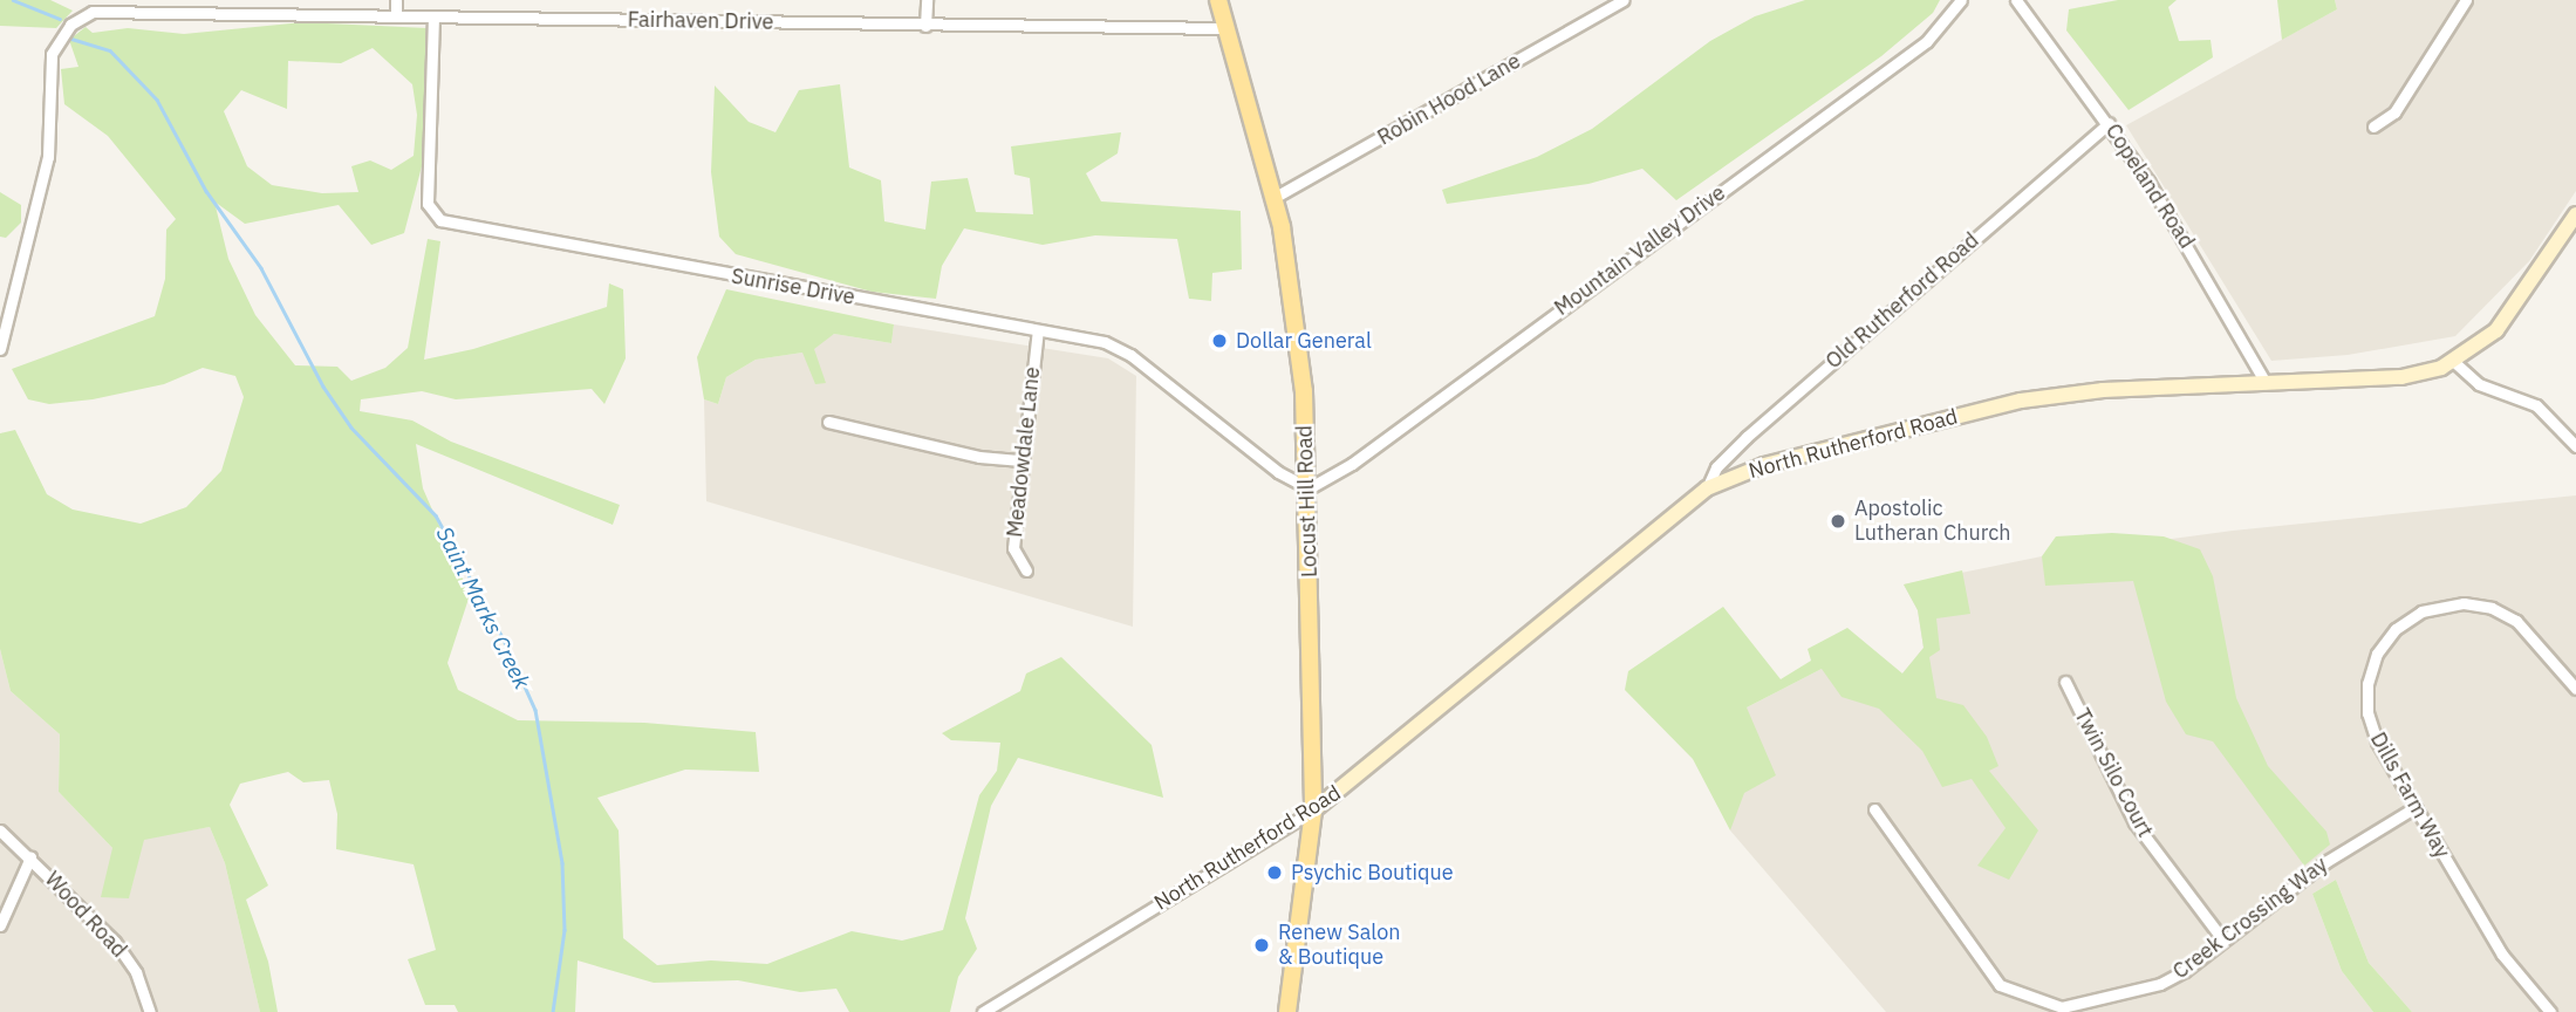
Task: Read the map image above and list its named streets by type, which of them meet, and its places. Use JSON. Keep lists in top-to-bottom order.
{
  "streets": {
    "main road": ["Locust Hill Road"],
    "street": [
      "Fairhaven Drive",
      "Robin Hood Lane",
      "Copeland Road",
      "Mountain Valley Drive",
      "Sunrise Drive",
      "Old Rutherford Road",
      "North Rutherford Road",
      "Meadowdale Lane",
      "Twin Silo Court",
      "Dills Farm Way",
      "Wood Road",
      "Creek Crossing Way"
    ]
  },
  "crossings": [
    ["Fairhaven Drive", "Sunrise Drive"],
    ["Fairhaven Drive", "Locust Hill Road"],
    ["Robin Hood Lane", "Locust Hill Road"],
    ["Copeland Road", "Old Rutherford Road"],
    ["Copeland Road", "North Rutherford Road"],
    ["Mountain Valley Drive", "Sunrise Drive"],
    ["Mountain Valley Drive", "Locust Hill Road"],
    ["Sunrise Drive", "Meadowdale Lane"],
    ["Sunrise Drive", "Locust Hill Road"],
    ["Old Rutherford Road", "North Rutherford Road"],
    ["North Rutherford Road", "Locust Hill Road"],
    ["Twin Silo Court", "Creek Crossing Way"],
    ["Dills Farm Way", "Creek Crossing Way"]
  ],
  "water": ["Saint Marks Creek"],
  "places": [
    "Dollar General",
    "Apostolic Lutheran Church",
    "Psychic Boutique",
    "Renew Salon & Boutique"
  ]
}
